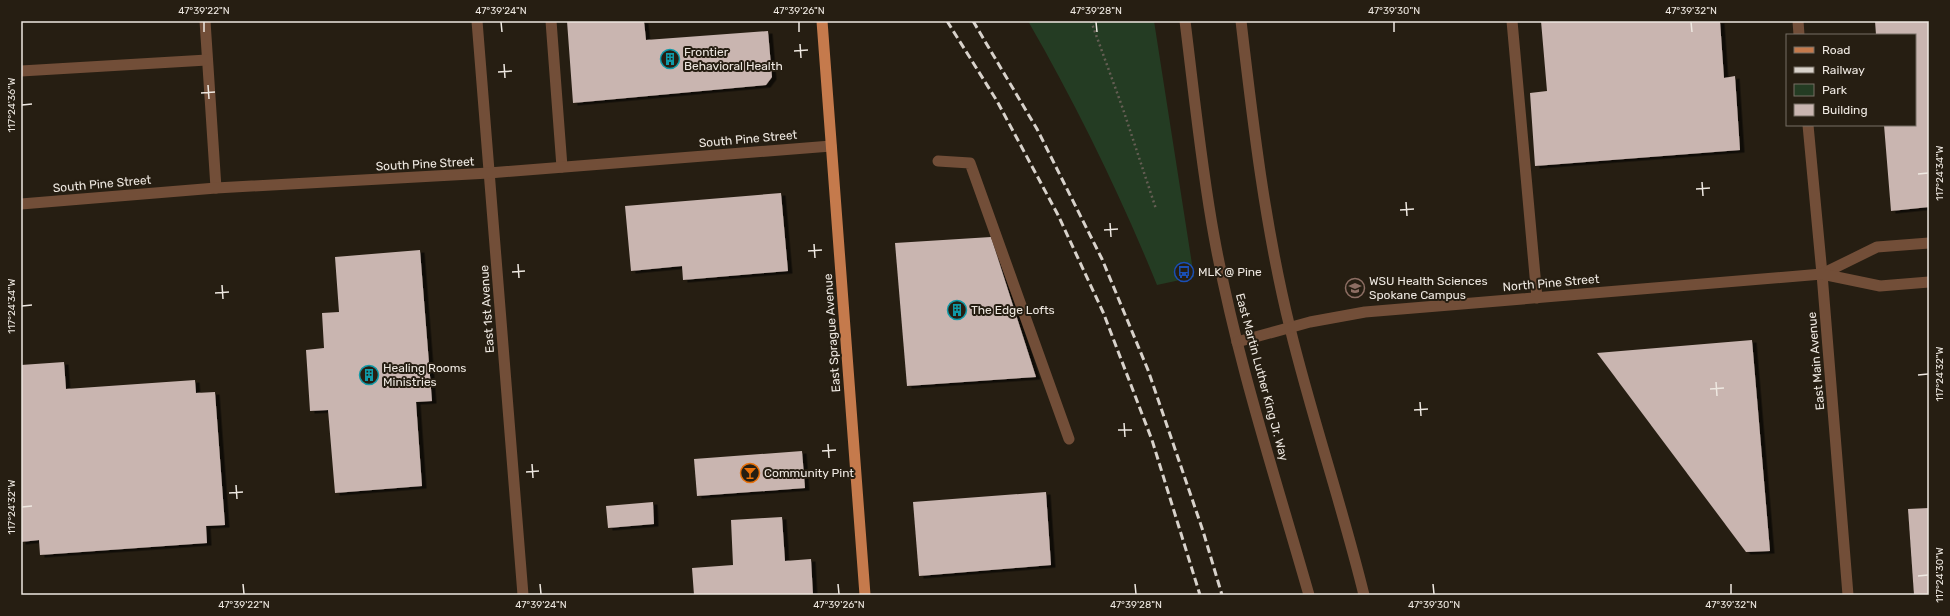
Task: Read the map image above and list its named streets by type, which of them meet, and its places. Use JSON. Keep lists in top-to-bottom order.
{
  "streets": {
    "main road": ["East Sprague Avenue"],
    "street": [
      "South Pine Street",
      "North Pine Street",
      "East 1st Avenue",
      "East Main Avenue",
      "East Martin Luther King Jr. Way"
    ]
  },
  "crossings": [
    ["South Pine Street", "East 1st Avenue"],
    ["South Pine Street", "East Sprague Avenue"],
    ["North Pine Street", "East Main Avenue"],
    ["North Pine Street", "East Martin Luther King Jr. Way"]
  ],
  "places": {
    "building": ["Frontier Behavioral Health", "The Edge Lofts", "Healing Rooms Ministries"],
    "bus stop": ["MLK @ Pine"],
    "school or university": ["WSU Health Sciences Spokane Campus"],
    "bar": ["Community Pint"]
  },
  "legend": [
    "Road",
    "Railway",
    "Park",
    "Building"
  ],
  "coordinates": [
    "47°39'22\"N",
    "47°39'24\"N",
    "47°39'26\"N",
    "47°39'28\"N",
    "47°39'30\"N",
    "47°39'32\"N",
    "117°24'36\"W",
    "117°24'34\"W",
    "117°24'32\"W",
    "117°24'30\"W"
  ]
}
